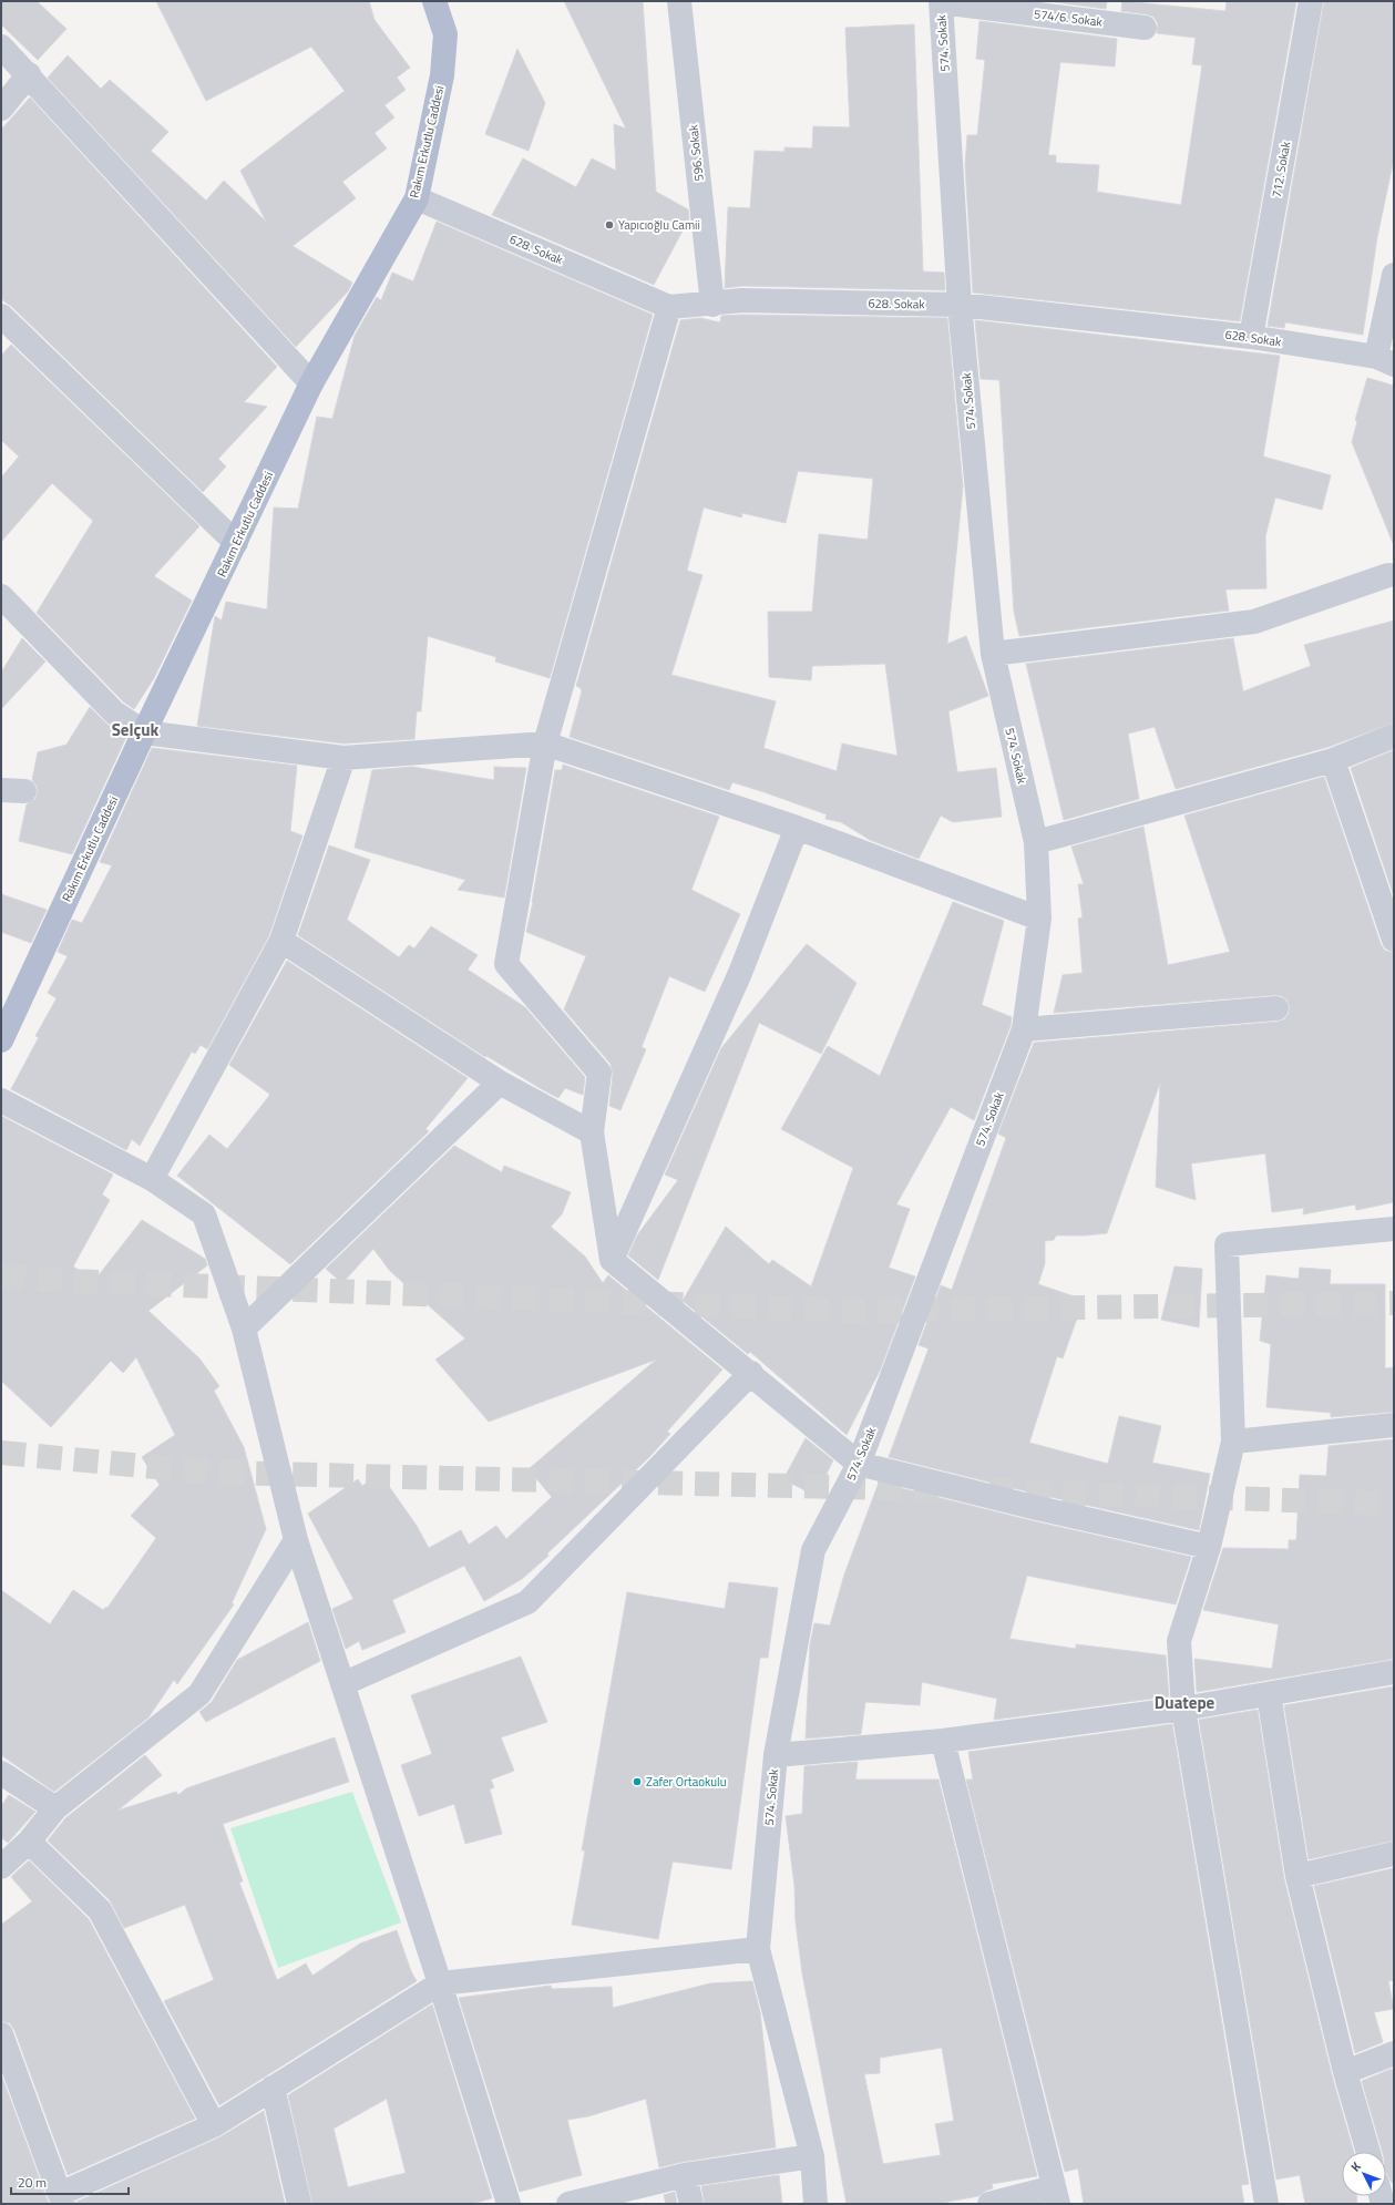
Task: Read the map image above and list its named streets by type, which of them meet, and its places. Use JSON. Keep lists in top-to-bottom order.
{
  "streets": {
    "main road": ["Rakım Erkutlu Caddesi"],
    "street": [
      "574/6. Sokak",
      "574. Sokak",
      "596. Sokak",
      "712. Sokak",
      "628. Sokak"
    ]
  },
  "crossings": [
    ["574/6. Sokak", "574. Sokak"],
    ["574. Sokak", "628. Sokak"],
    ["Rakım Erkutlu Caddesi", "628. Sokak"],
    ["596. Sokak", "628. Sokak"],
    ["712. Sokak", "628. Sokak"]
  ],
  "districts": ["Selçuk", "Duatepe"],
  "places": ["Yapıcıoğlu Camii", "Zafer Ortaokulu"],
  "scale_bar": "20 m",
  "north": "top left"
}
